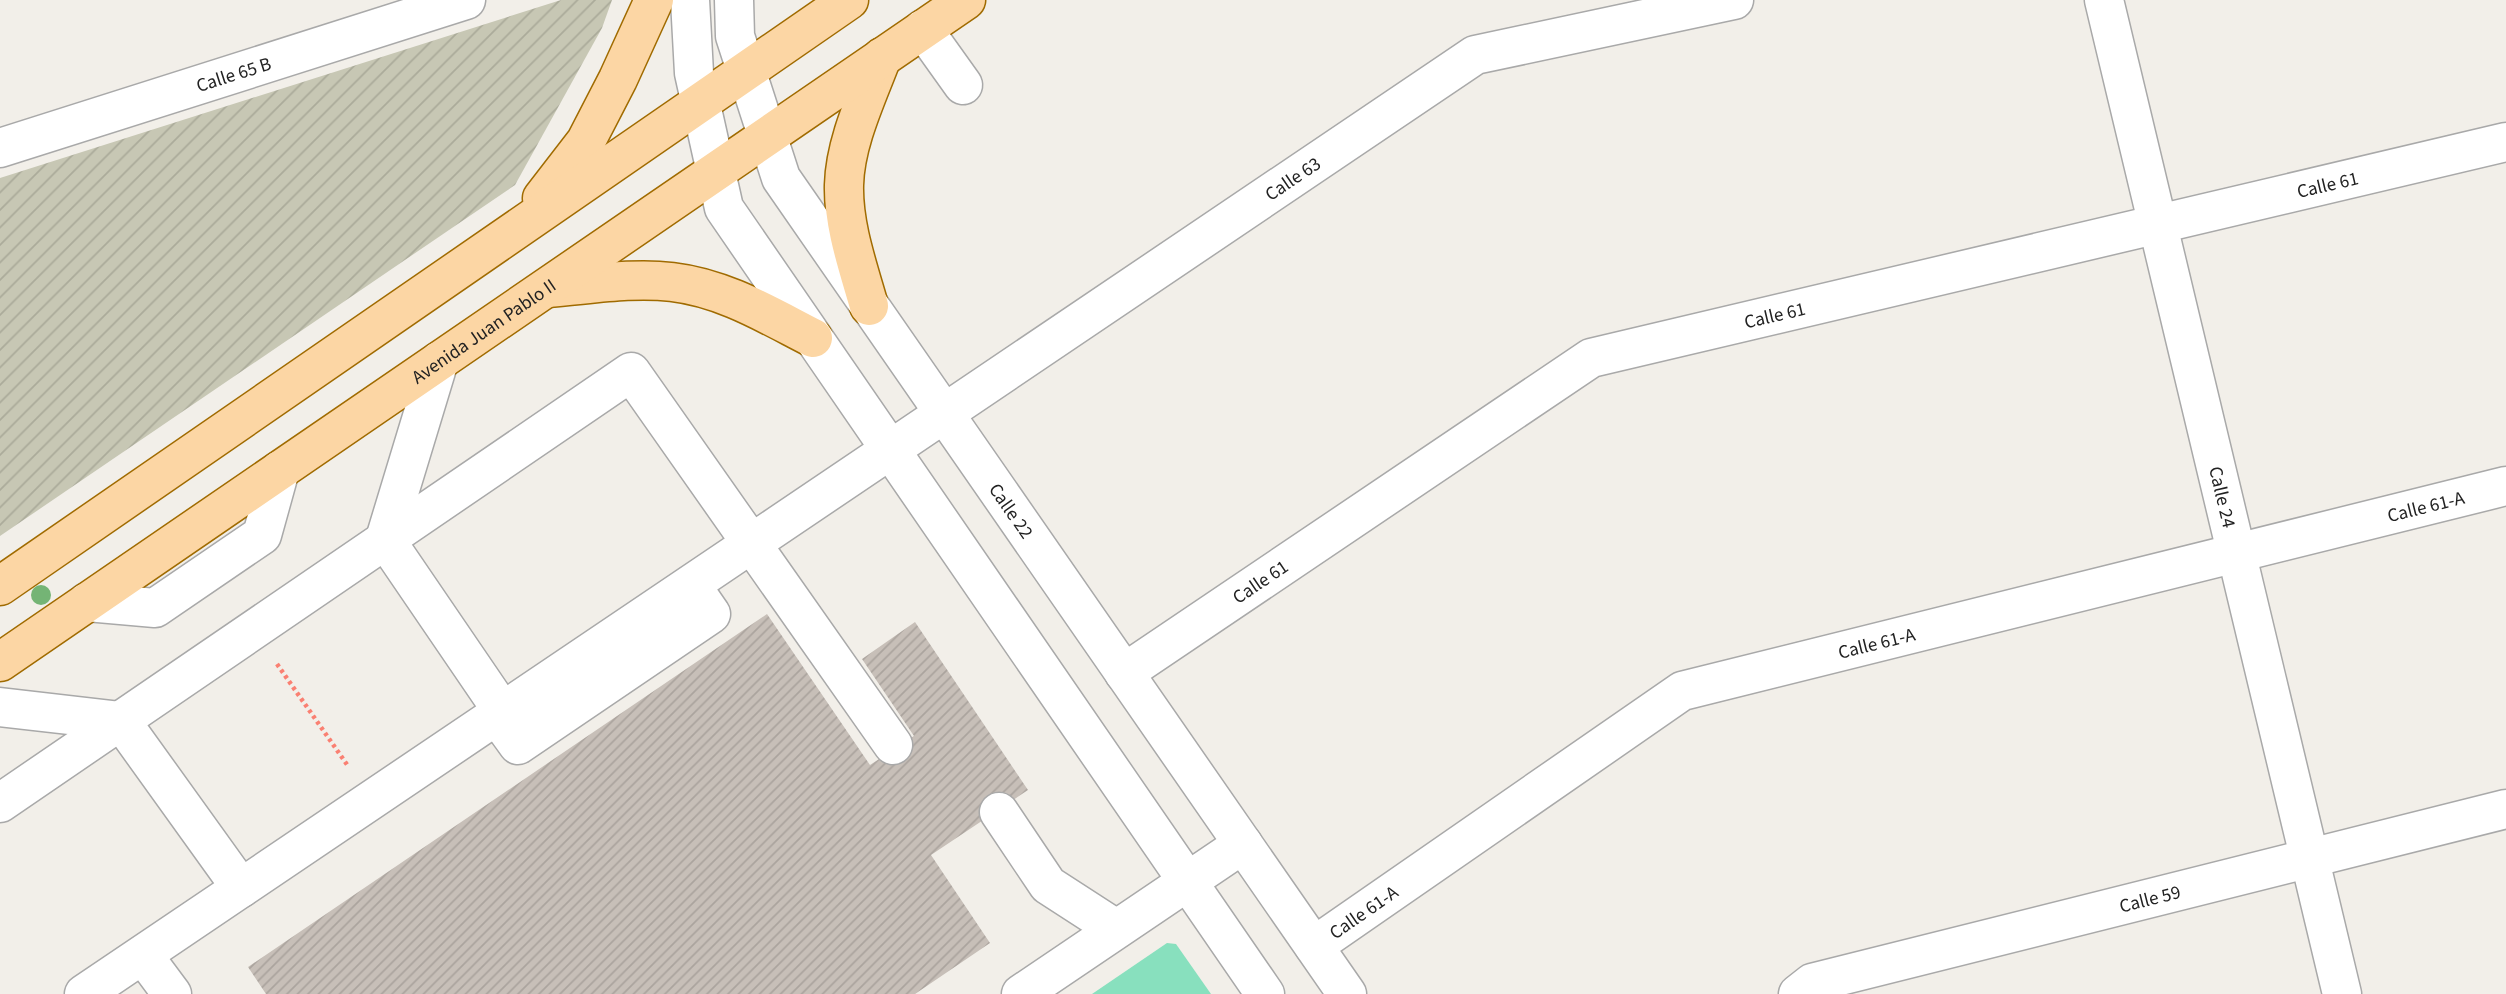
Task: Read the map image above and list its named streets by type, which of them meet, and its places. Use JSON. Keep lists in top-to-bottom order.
{
  "streets": {
    "main road": ["Avenida Juan Pablo II"],
    "street": [
      "Calle 65 B",
      "Calle 63",
      "Calle 61",
      "Calle 24",
      "Calle 61-A",
      "Calle 22",
      "Calle 59"
    ]
  },
  "crossings": [
    ["Calle 63", "Calle 22"],
    ["Calle 61", "Calle 24"],
    ["Calle 61", "Calle 22"],
    ["Avenida Juan Pablo II", "Calle 22"],
    ["Calle 24", "Calle 61-A"],
    ["Calle 24", "Calle 59"],
    ["Calle 61-A", "Calle 22"]
  ]
}
